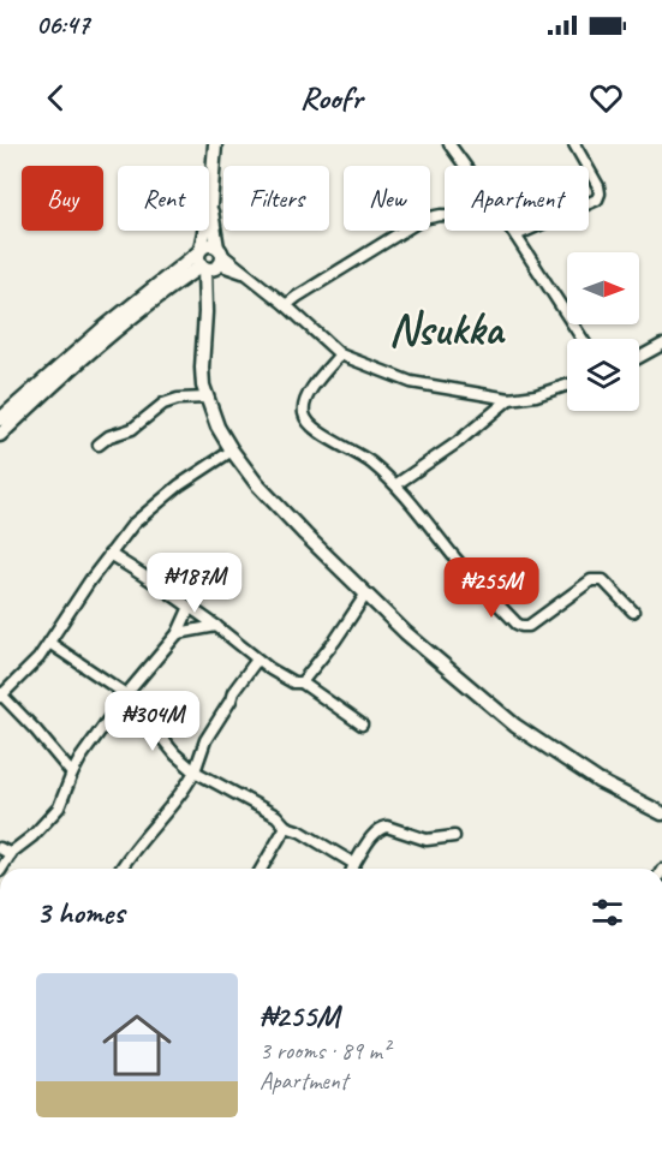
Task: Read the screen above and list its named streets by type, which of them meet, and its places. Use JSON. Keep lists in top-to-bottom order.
{
  "districts": ["Nsukka"],
  "north": "right",
  "page": {
    "status": "06:47",
    "header": "Roofr",
    "chip": [
      "Buy",
      "Rent",
      "Filters",
      "New",
      "Apartment"
    ],
    "price": ["₦187M", "₦255M", "₦304M"],
    "heading": "3 homes",
    "list": [
      {
        "name": "₦255M",
        "note": "3 rooms · 89 m² · Apartment"
      }
    ]
  }
}
